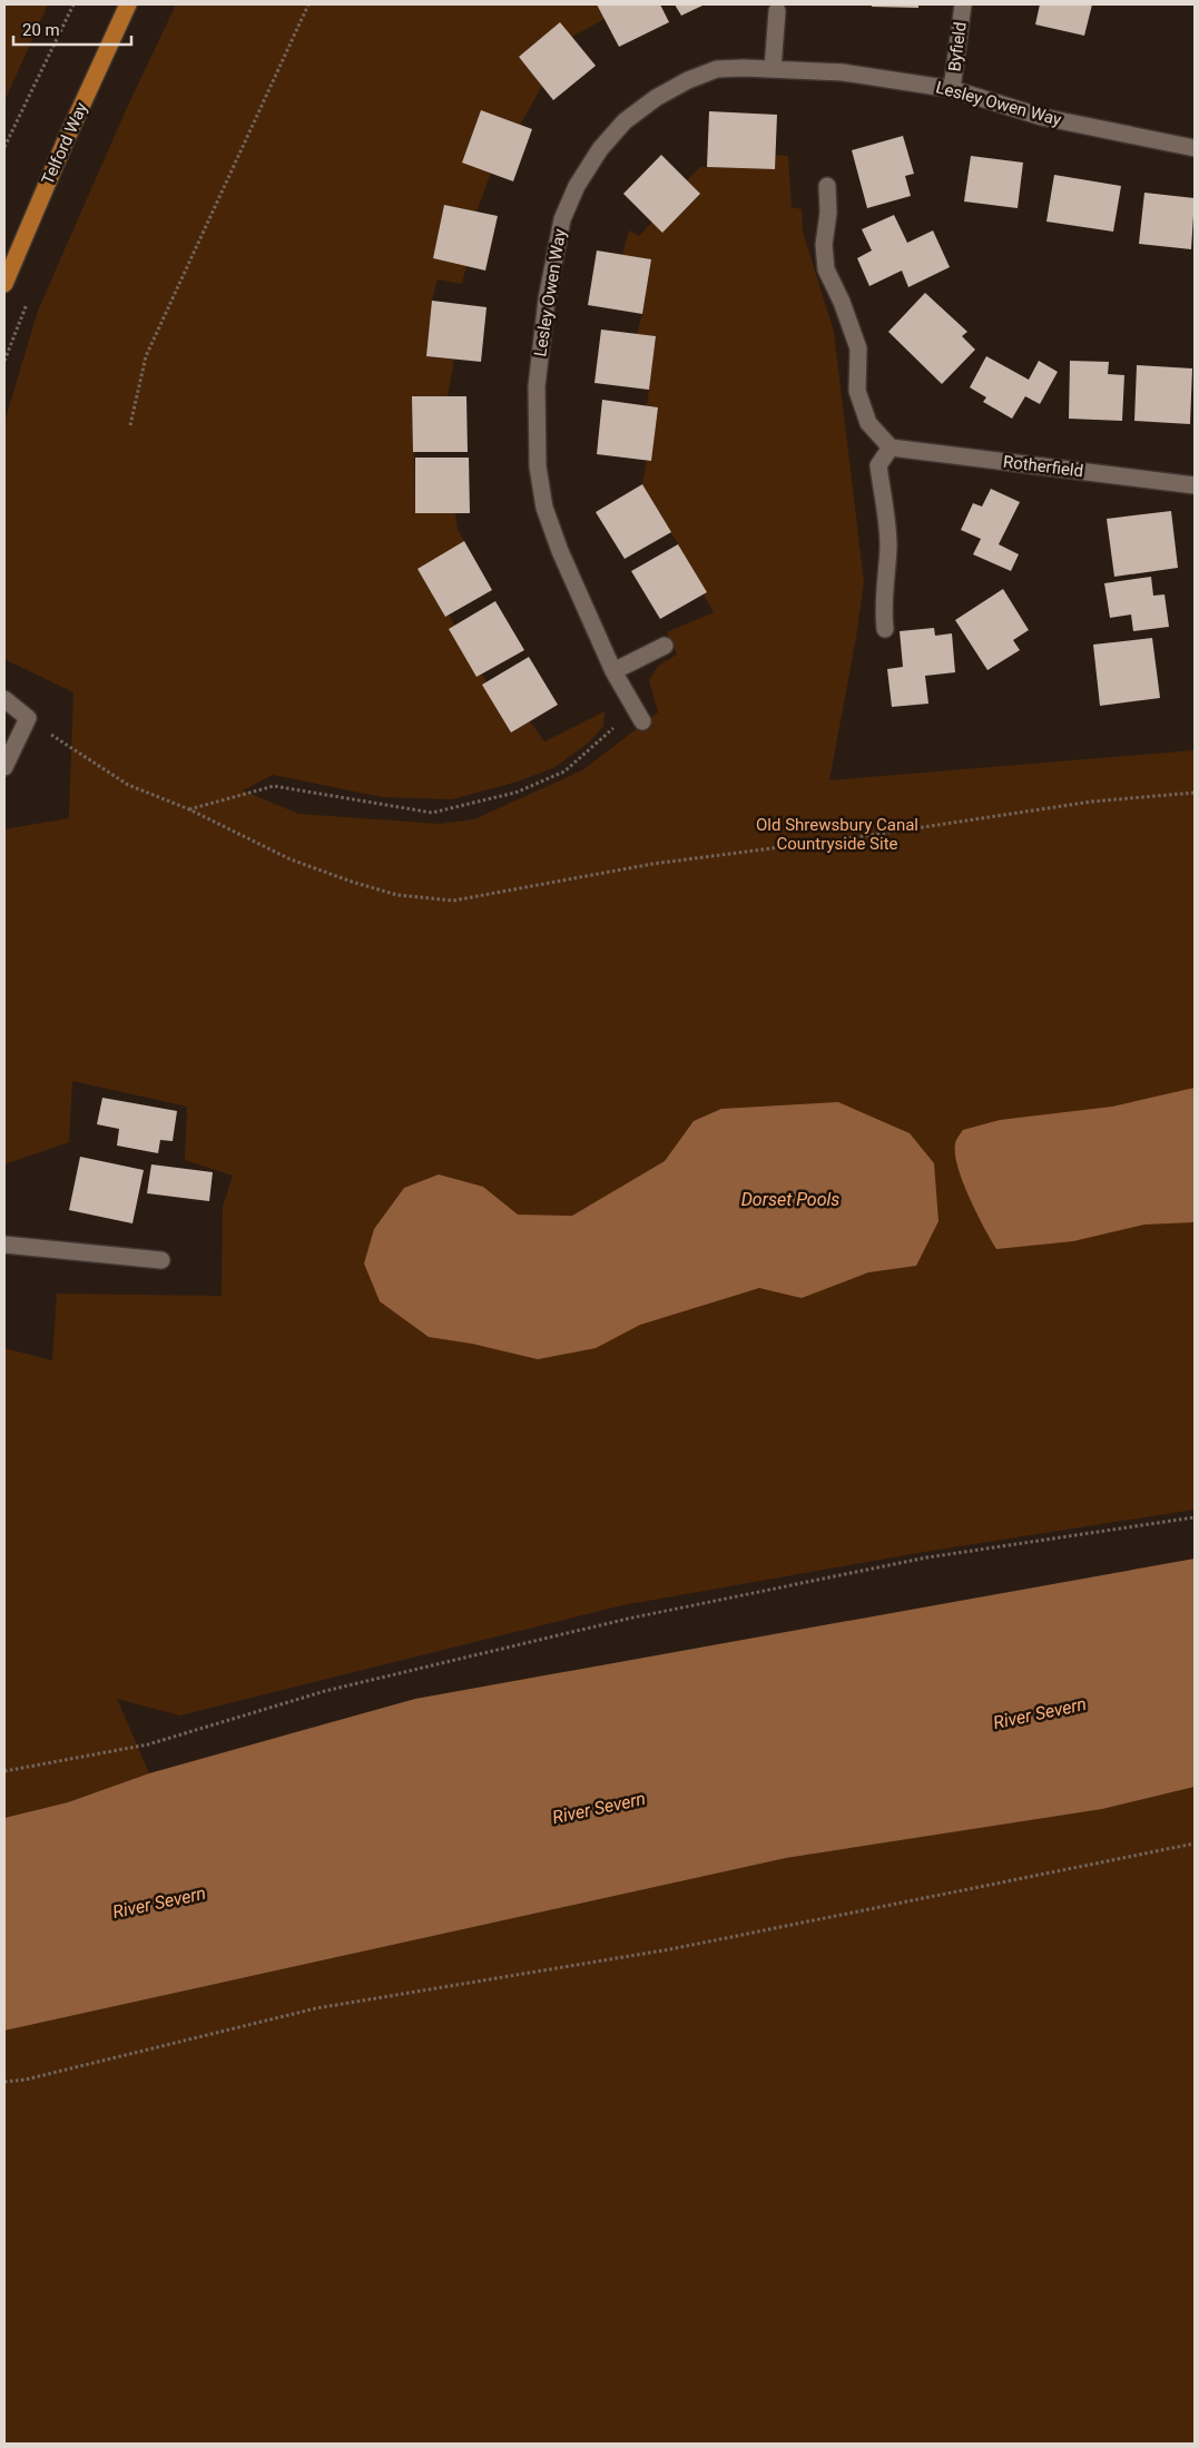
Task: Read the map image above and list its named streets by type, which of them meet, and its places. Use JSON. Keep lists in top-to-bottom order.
{
  "streets": {
    "main road": ["Telford Way"],
    "street": ["Byfield", "Lesley Owen Way", "Rotherfield"]
  },
  "crossings": [
    ["Byfield", "Lesley Owen Way"]
  ],
  "water": ["Dorset Pools", "River Severn"],
  "parks": ["Old Shrewsbury Canal Countryside Site"],
  "scale_bar": "20 m"
}
